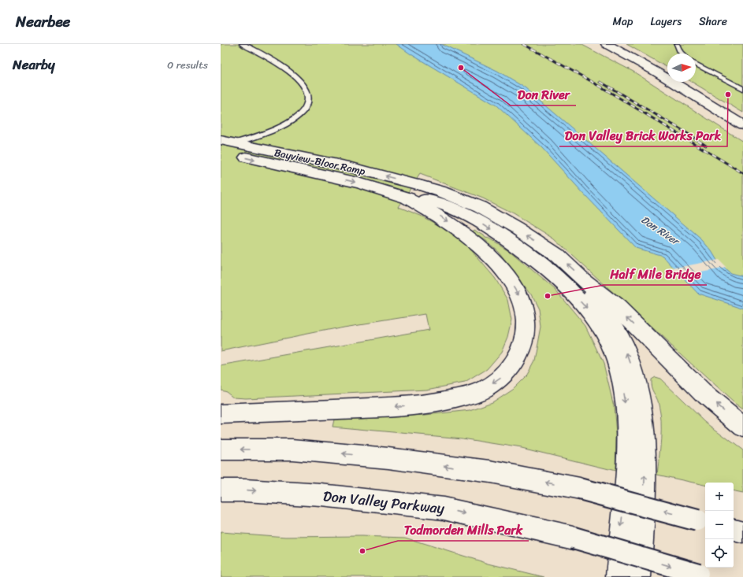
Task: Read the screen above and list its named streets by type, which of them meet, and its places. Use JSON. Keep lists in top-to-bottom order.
{
  "streets": {
    "main road": ["Bayview-Bloor Ramp", "Don Valley Parkway"]
  },
  "water": ["Don River"],
  "places": [
    "Don River",
    "Don Valley Brick Works Park",
    "Half Mile Bridge",
    "Todmorden Mills Park"
  ],
  "north": "right",
  "page": {
    "header": "Nearbee",
    "nav": ["Map", "Layers", "Share"],
    "heading": ["Nearby", "0 results"],
    "map_buttons": ["+", "−"]
  }
}
